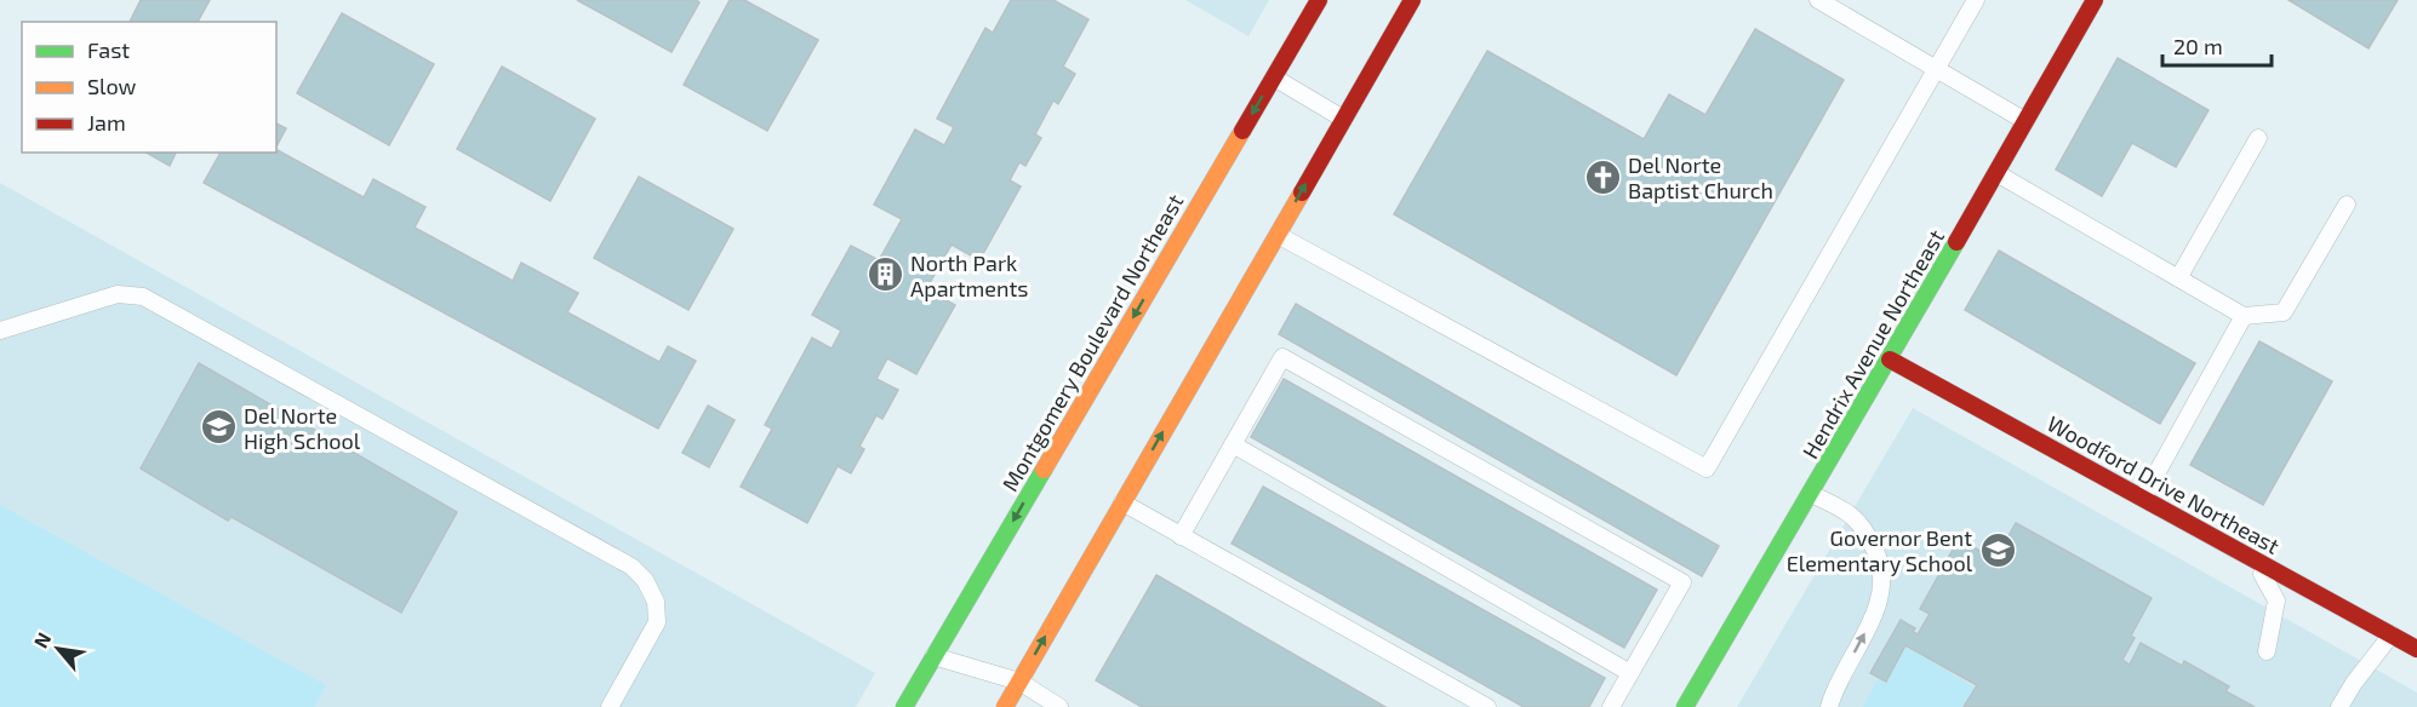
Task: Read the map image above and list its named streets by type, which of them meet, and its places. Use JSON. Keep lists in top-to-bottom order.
{
  "streets": {
    "main road": ["Montgomery Boulevard Northeast", "Hendrix Avenue Northeast", "Woodford Drive Northeast"]
  },
  "crossings": [
    ["Hendrix Avenue Northeast", "Woodford Drive Northeast"]
  ],
  "places": {
    "church": ["Del Norte Baptist Church"],
    "building": ["North Park Apartments"],
    "school or university": ["Del Norte High School", "Governor Bent Elementary School"]
  },
  "legend": ["Fast", "Slow", "Jam"],
  "scale_bar": "20 m",
  "north": "top left"
}
